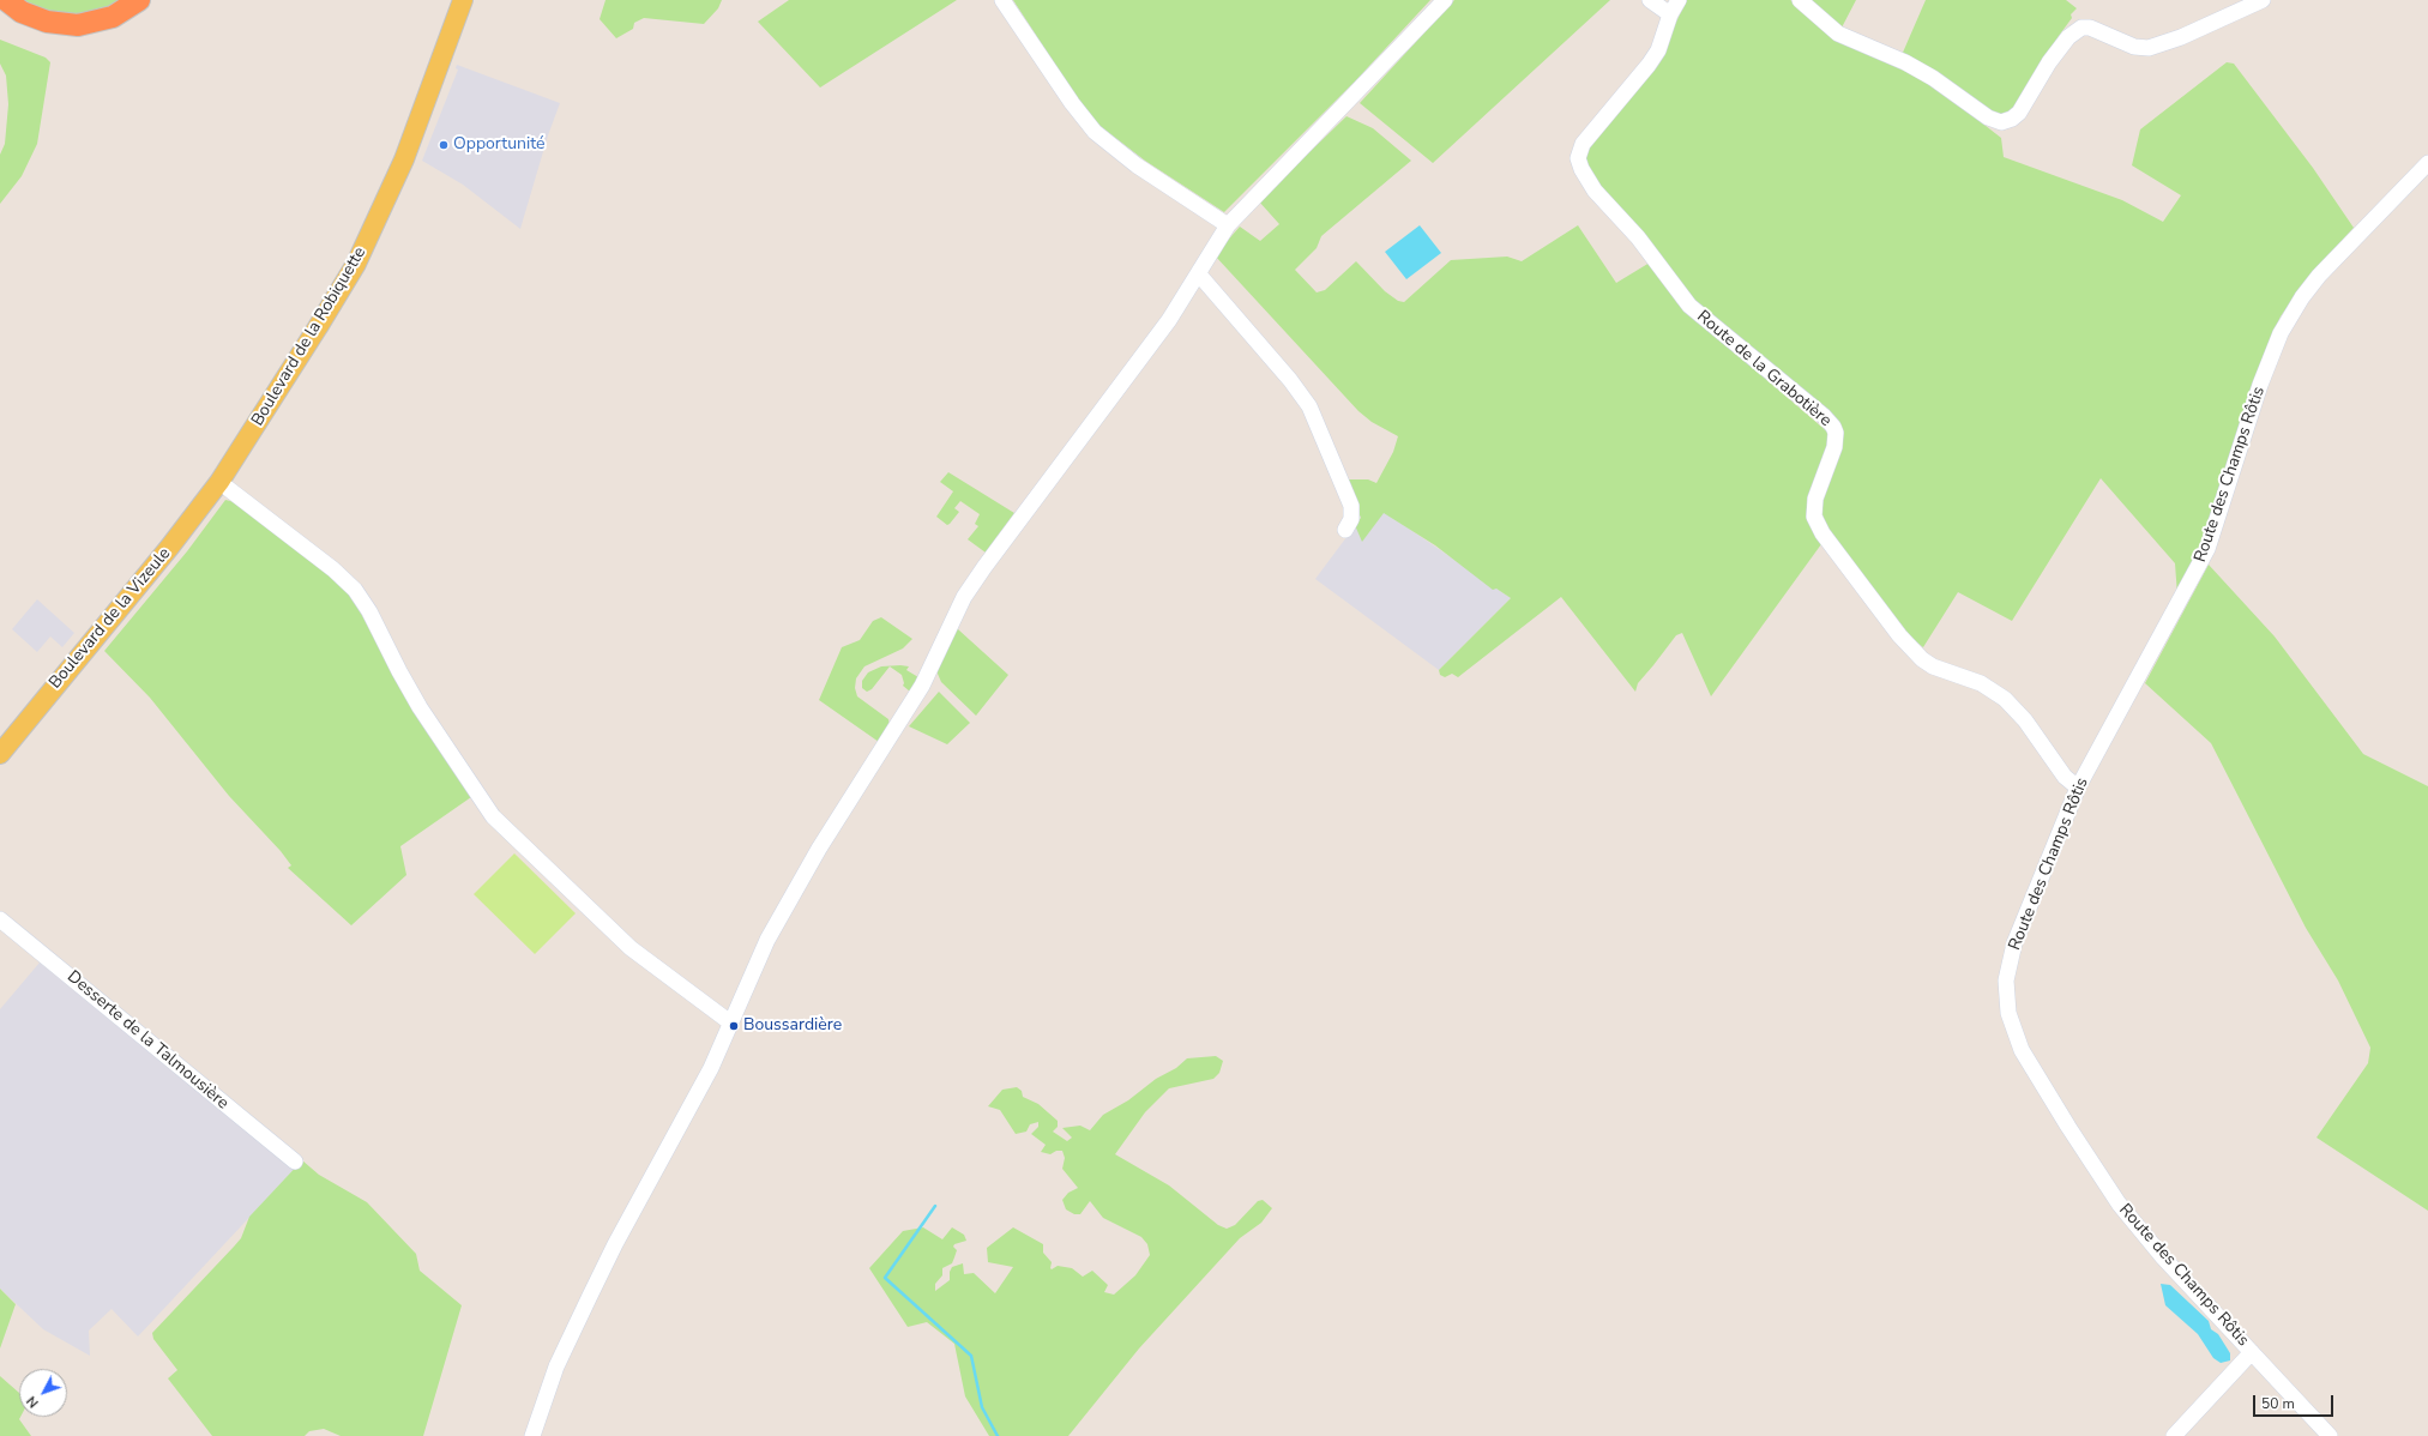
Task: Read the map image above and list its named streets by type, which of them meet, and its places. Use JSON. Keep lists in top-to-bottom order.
{
  "streets": {
    "main road": ["Boulevard de la Robiquette", "Boulevard de la Vizeule"],
    "street": ["Route de la Grabotière", "Route des Champs Rôtis", "Desserte de la Talmousière"]
  },
  "crossings": [
    ["Boulevard de la Robiquette", "Boulevard de la Vizeule"],
    ["Route de la Grabotière", "Route des Champs Rôtis"]
  ],
  "places": ["Opportunité", "Boussardière"],
  "scale_bar": "50 m",
  "north": "bottom left"
}
